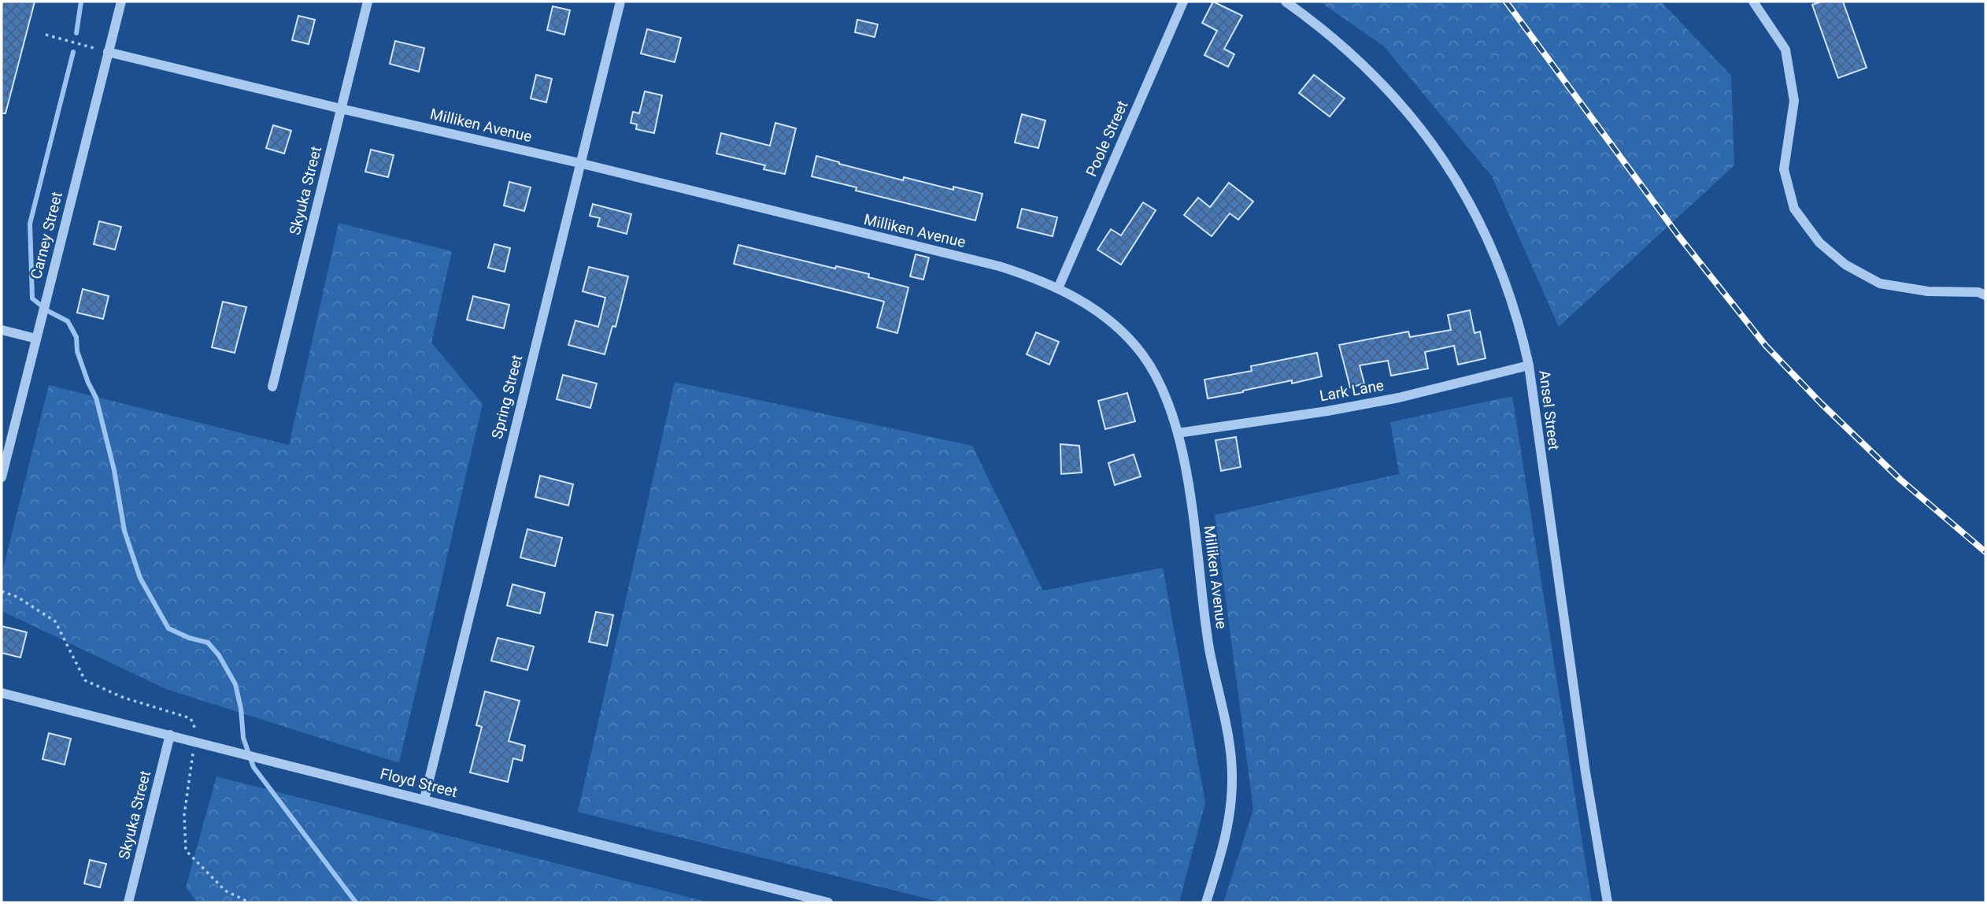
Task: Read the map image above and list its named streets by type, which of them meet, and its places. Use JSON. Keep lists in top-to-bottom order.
{
  "streets": {
    "street": [
      "Milliken Avenue",
      "Poole Street",
      "Skyuka Street",
      "Carney Street",
      "Lark Lane",
      "Spring Street",
      "Ansel Street",
      "Floyd Street"
    ]
  },
  "crossings": [
    ["Milliken Avenue", "Poole Street"],
    ["Milliken Avenue", "Skyuka Street"],
    ["Milliken Avenue", "Carney Street"],
    ["Milliken Avenue", "Lark Lane"],
    ["Milliken Avenue", "Spring Street"],
    ["Skyuka Street", "Floyd Street"],
    ["Lark Lane", "Ansel Street"],
    ["Spring Street", "Floyd Street"]
  ]
}
